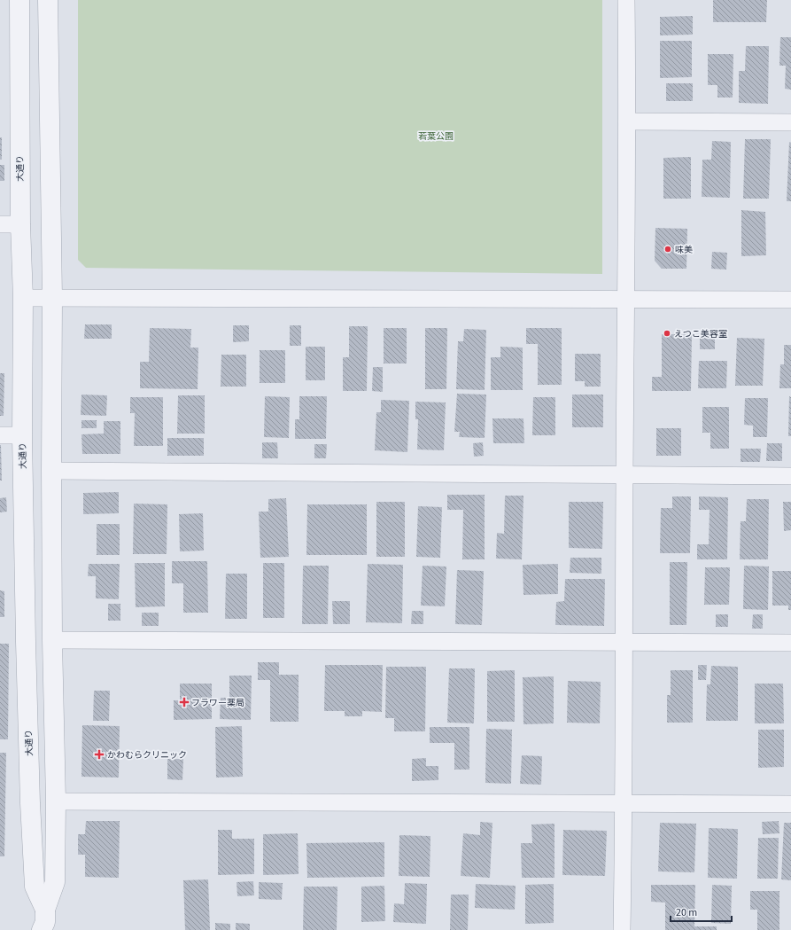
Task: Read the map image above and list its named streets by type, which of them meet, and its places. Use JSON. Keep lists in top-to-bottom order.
{
  "streets": {
    "street": ["大通り"]
  },
  "parks": ["若葉公園"],
  "places": {
    "other": ["味美", "えつこ美容室"],
    "health": ["フラワー薬局", "かわむらクリニック"]
  },
  "scale_bar": "20 m"
}
